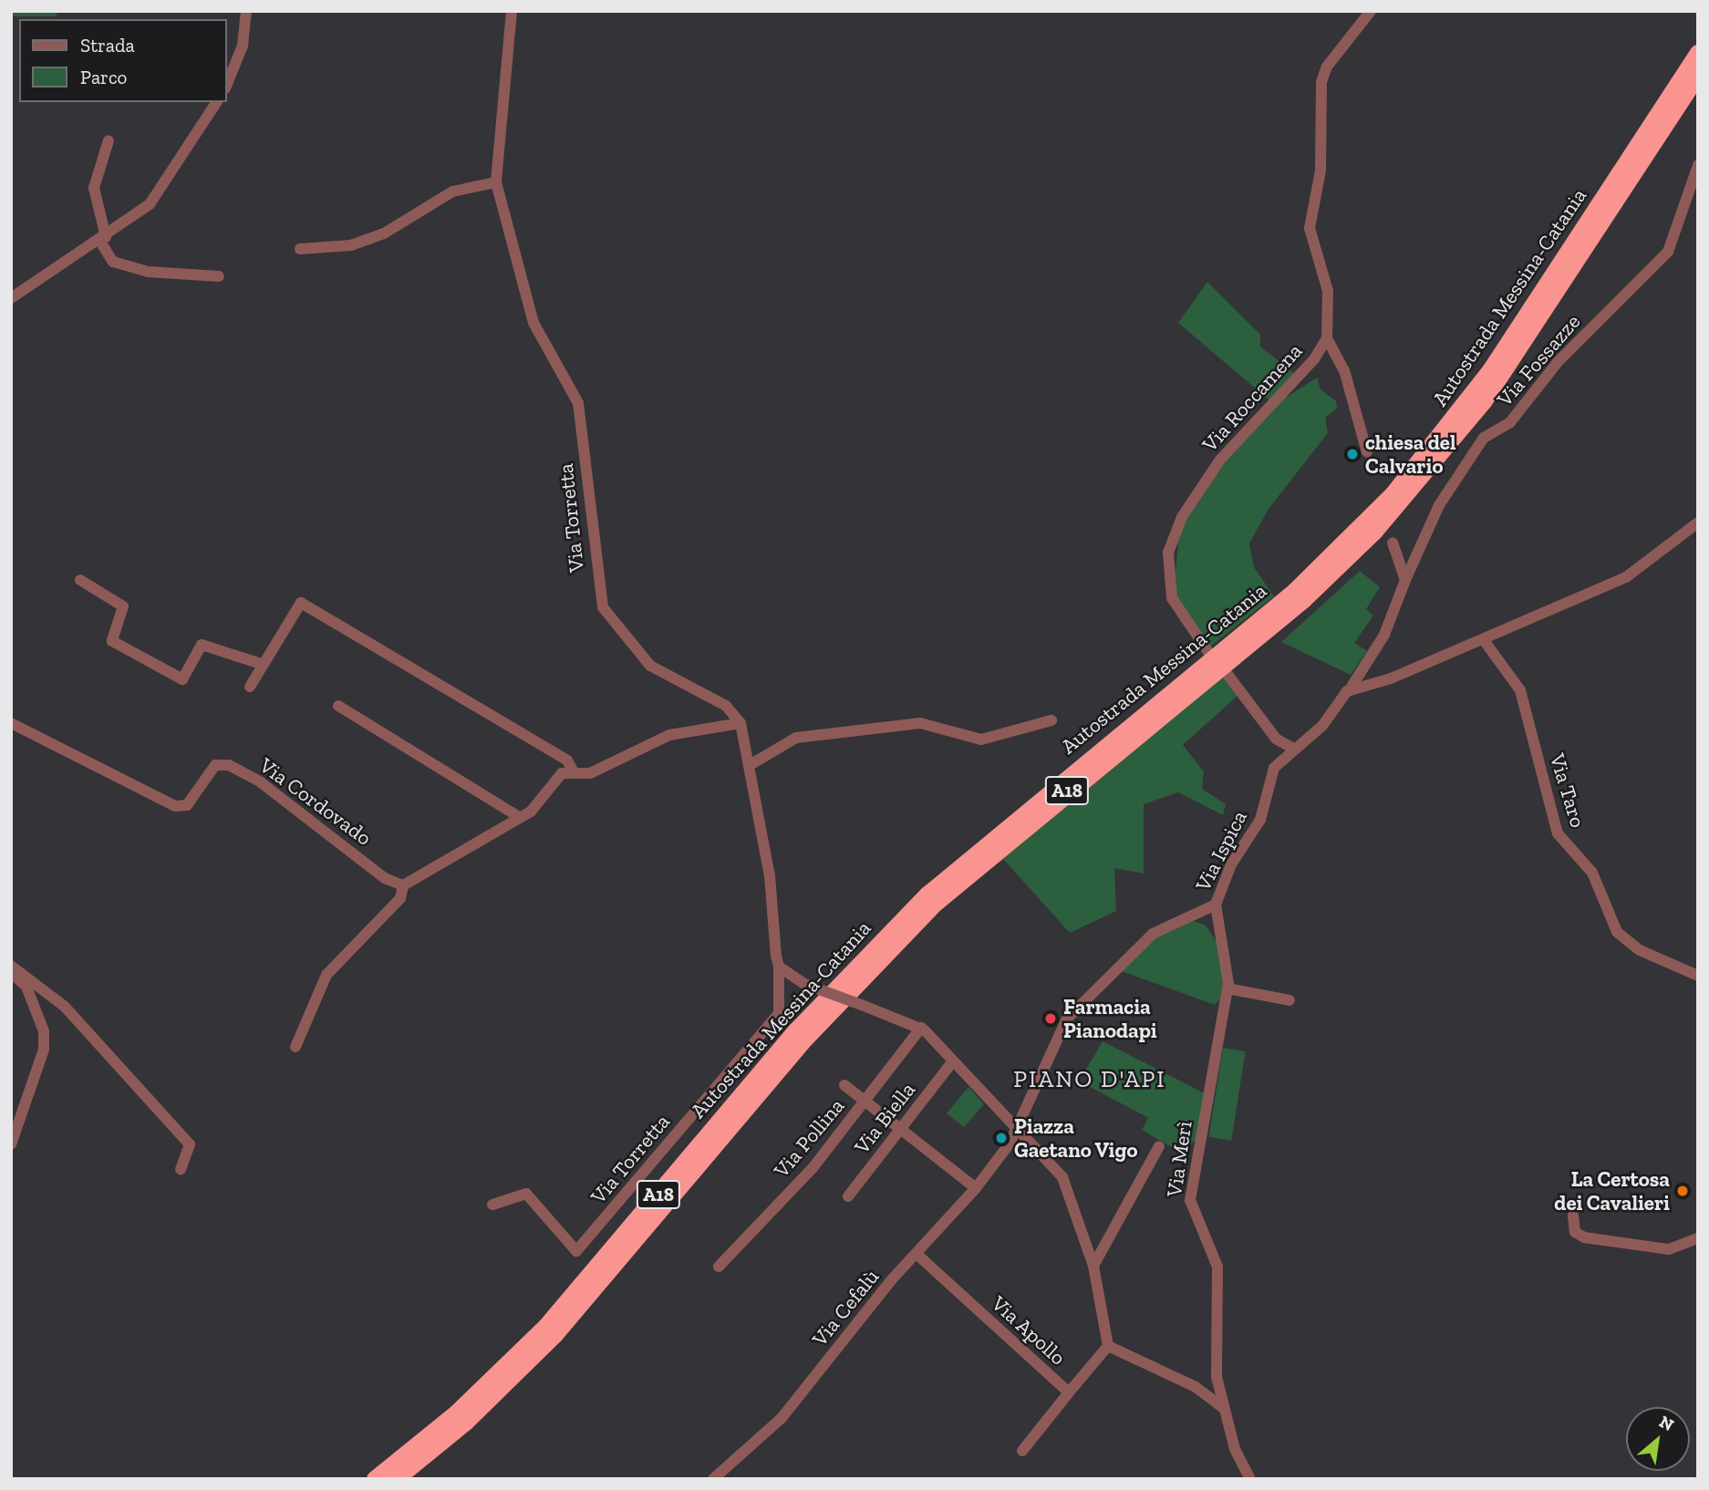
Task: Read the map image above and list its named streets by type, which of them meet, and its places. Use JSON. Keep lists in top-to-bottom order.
{
  "streets": {
    "highway": ["Autostrada Messina-Catania", "A18"],
    "street": [
      "Via Fossazze",
      "Via Roccamena",
      "Via Torretta",
      "Via Taro",
      "Via Cordovado",
      "Via Ispica",
      "Via Biella",
      "Via Pollina",
      "Via Merì",
      "Via Cefalù",
      "Via Apollo"
    ]
  },
  "crossings": [
    ["Via Fossazze", "Via Ispica"],
    ["Via Ispica", "Via Cefalù"],
    ["Via Cefalù", "Via Apollo"]
  ],
  "districts": ["PIANO D'API"],
  "places": [
    "chiesa del Calvario",
    "Farmacia Pianodapi",
    "Piazza Gaetano Vigo",
    "La Certosa dei Cavalieri"
  ],
  "legend": ["Strada", "Parco"],
  "north": "top right"
}
